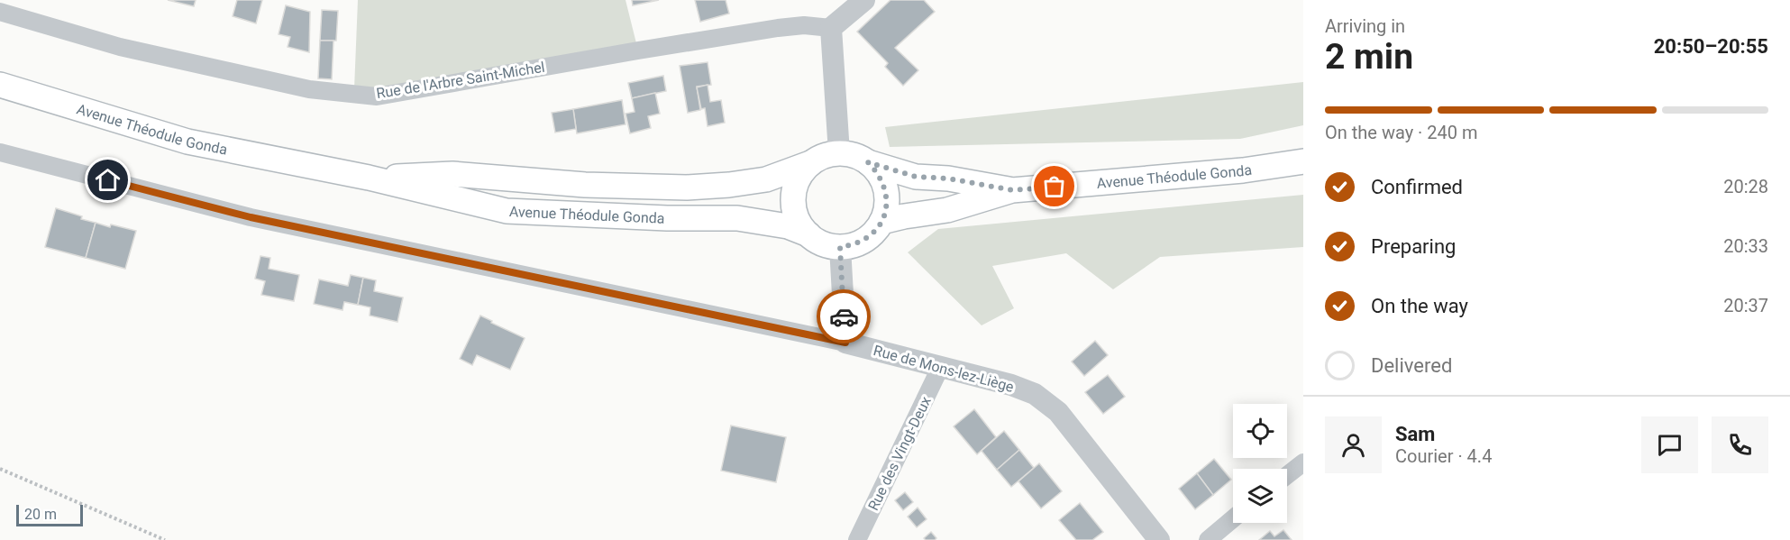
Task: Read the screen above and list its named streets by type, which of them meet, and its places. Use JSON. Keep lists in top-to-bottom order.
{
  "streets": {
    "main road": ["Avenue Théodule Gonda"],
    "street": ["Rue de l'Arbre Saint-Michel", "Rue de Mons-lez-Liège", "Rue des Vingt-Deux"]
  },
  "crossings": [
    ["Rue de Mons-lez-Liège", "Rue des Vingt-Deux"]
  ],
  "scale_bar": "20 m",
  "page": {
    "heading": ["2 min", "Arriving in", "20:50–20:55"],
    "panel": ["Sam", "Courier · 4.4"],
    "bar": "On the way · 240 m",
    "list": [
      ["Confirmed", "20:28"],
      ["Preparing", "20:33"],
      ["On the way", "20:37"],
      "Delivered"
    ],
    "scale": "20 m"
  }
}
